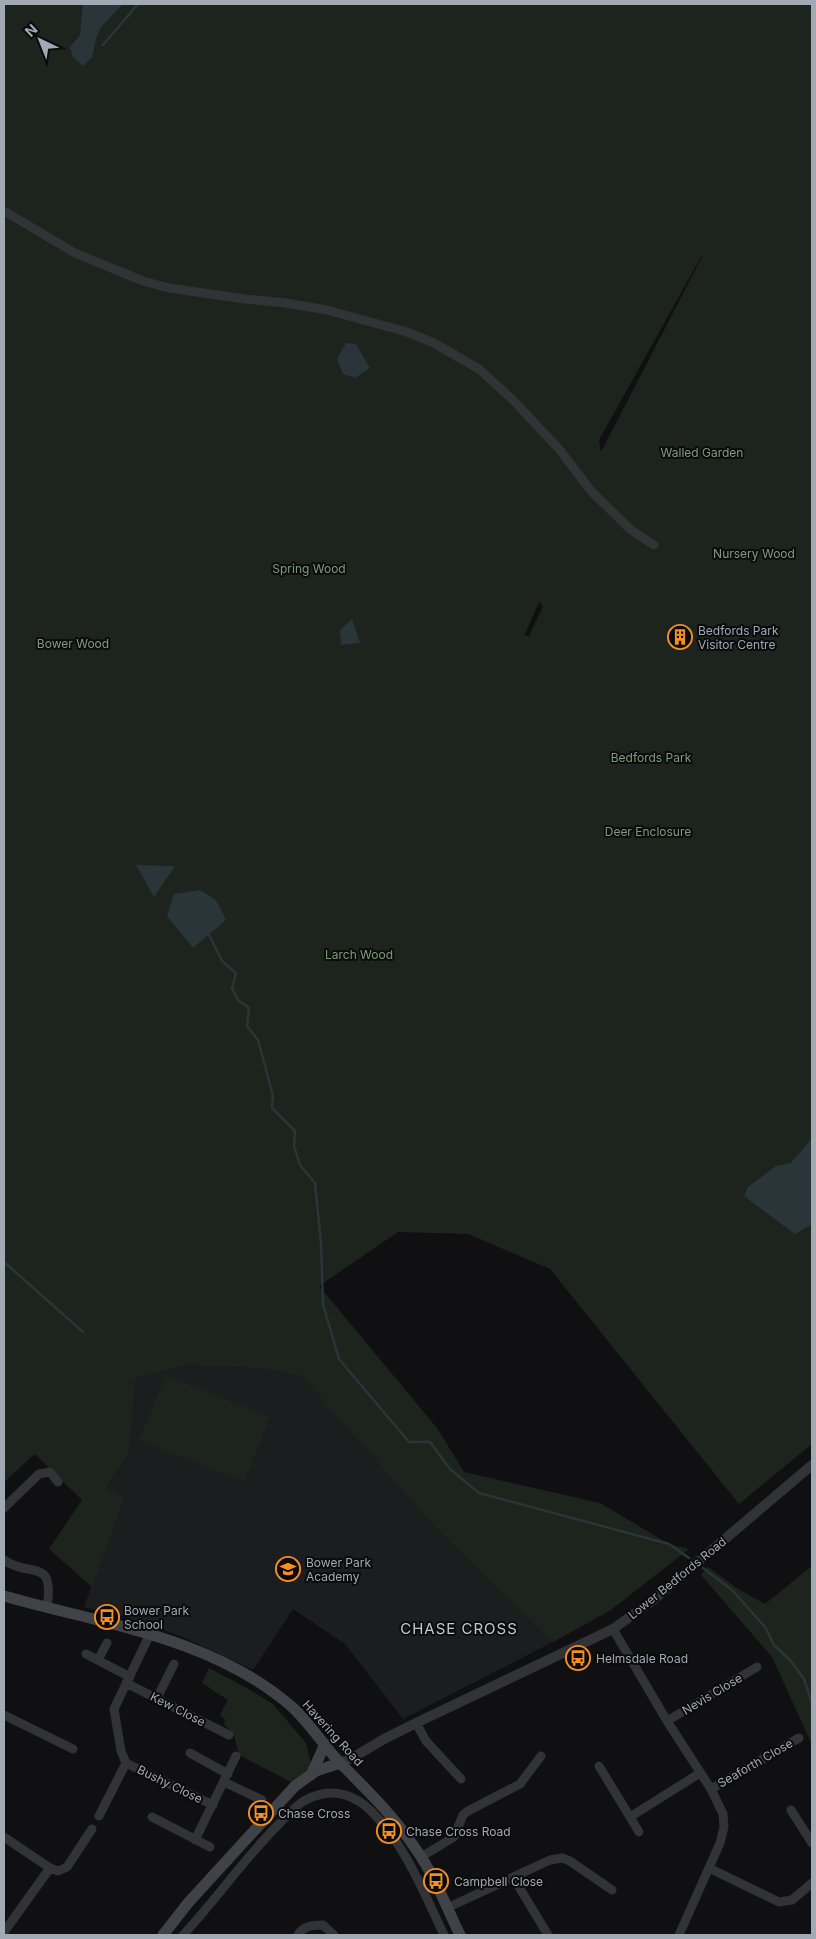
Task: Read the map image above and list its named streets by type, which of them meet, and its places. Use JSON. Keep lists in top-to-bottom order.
{
  "streets": {
    "main road": ["Havering Road"],
    "street": [
      "Lower Bedfords Road",
      "Nevis Close",
      "Kew Close",
      "Seaforth Close",
      "Bushy Close"
    ]
  },
  "crossings": [
    ["Lower Bedfords Road", "Havering Road"]
  ],
  "districts": ["CHASE CROSS"],
  "parks": [
    "Walled Garden",
    "Nursery Wood",
    "Spring Wood",
    "Bower Wood",
    "Bedfords Park",
    "Deer Enclosure",
    "Larch Wood"
  ],
  "places": {
    "building": ["Bedfords Park Visitor Centre"],
    "school or university": ["Bower Park Academy"],
    "bus stop": [
      "Bower Park School",
      "Helmsdale Road",
      "Chase Cross",
      "Chase Cross Road",
      "Campbell Close"
    ]
  },
  "north": "top left"
}
